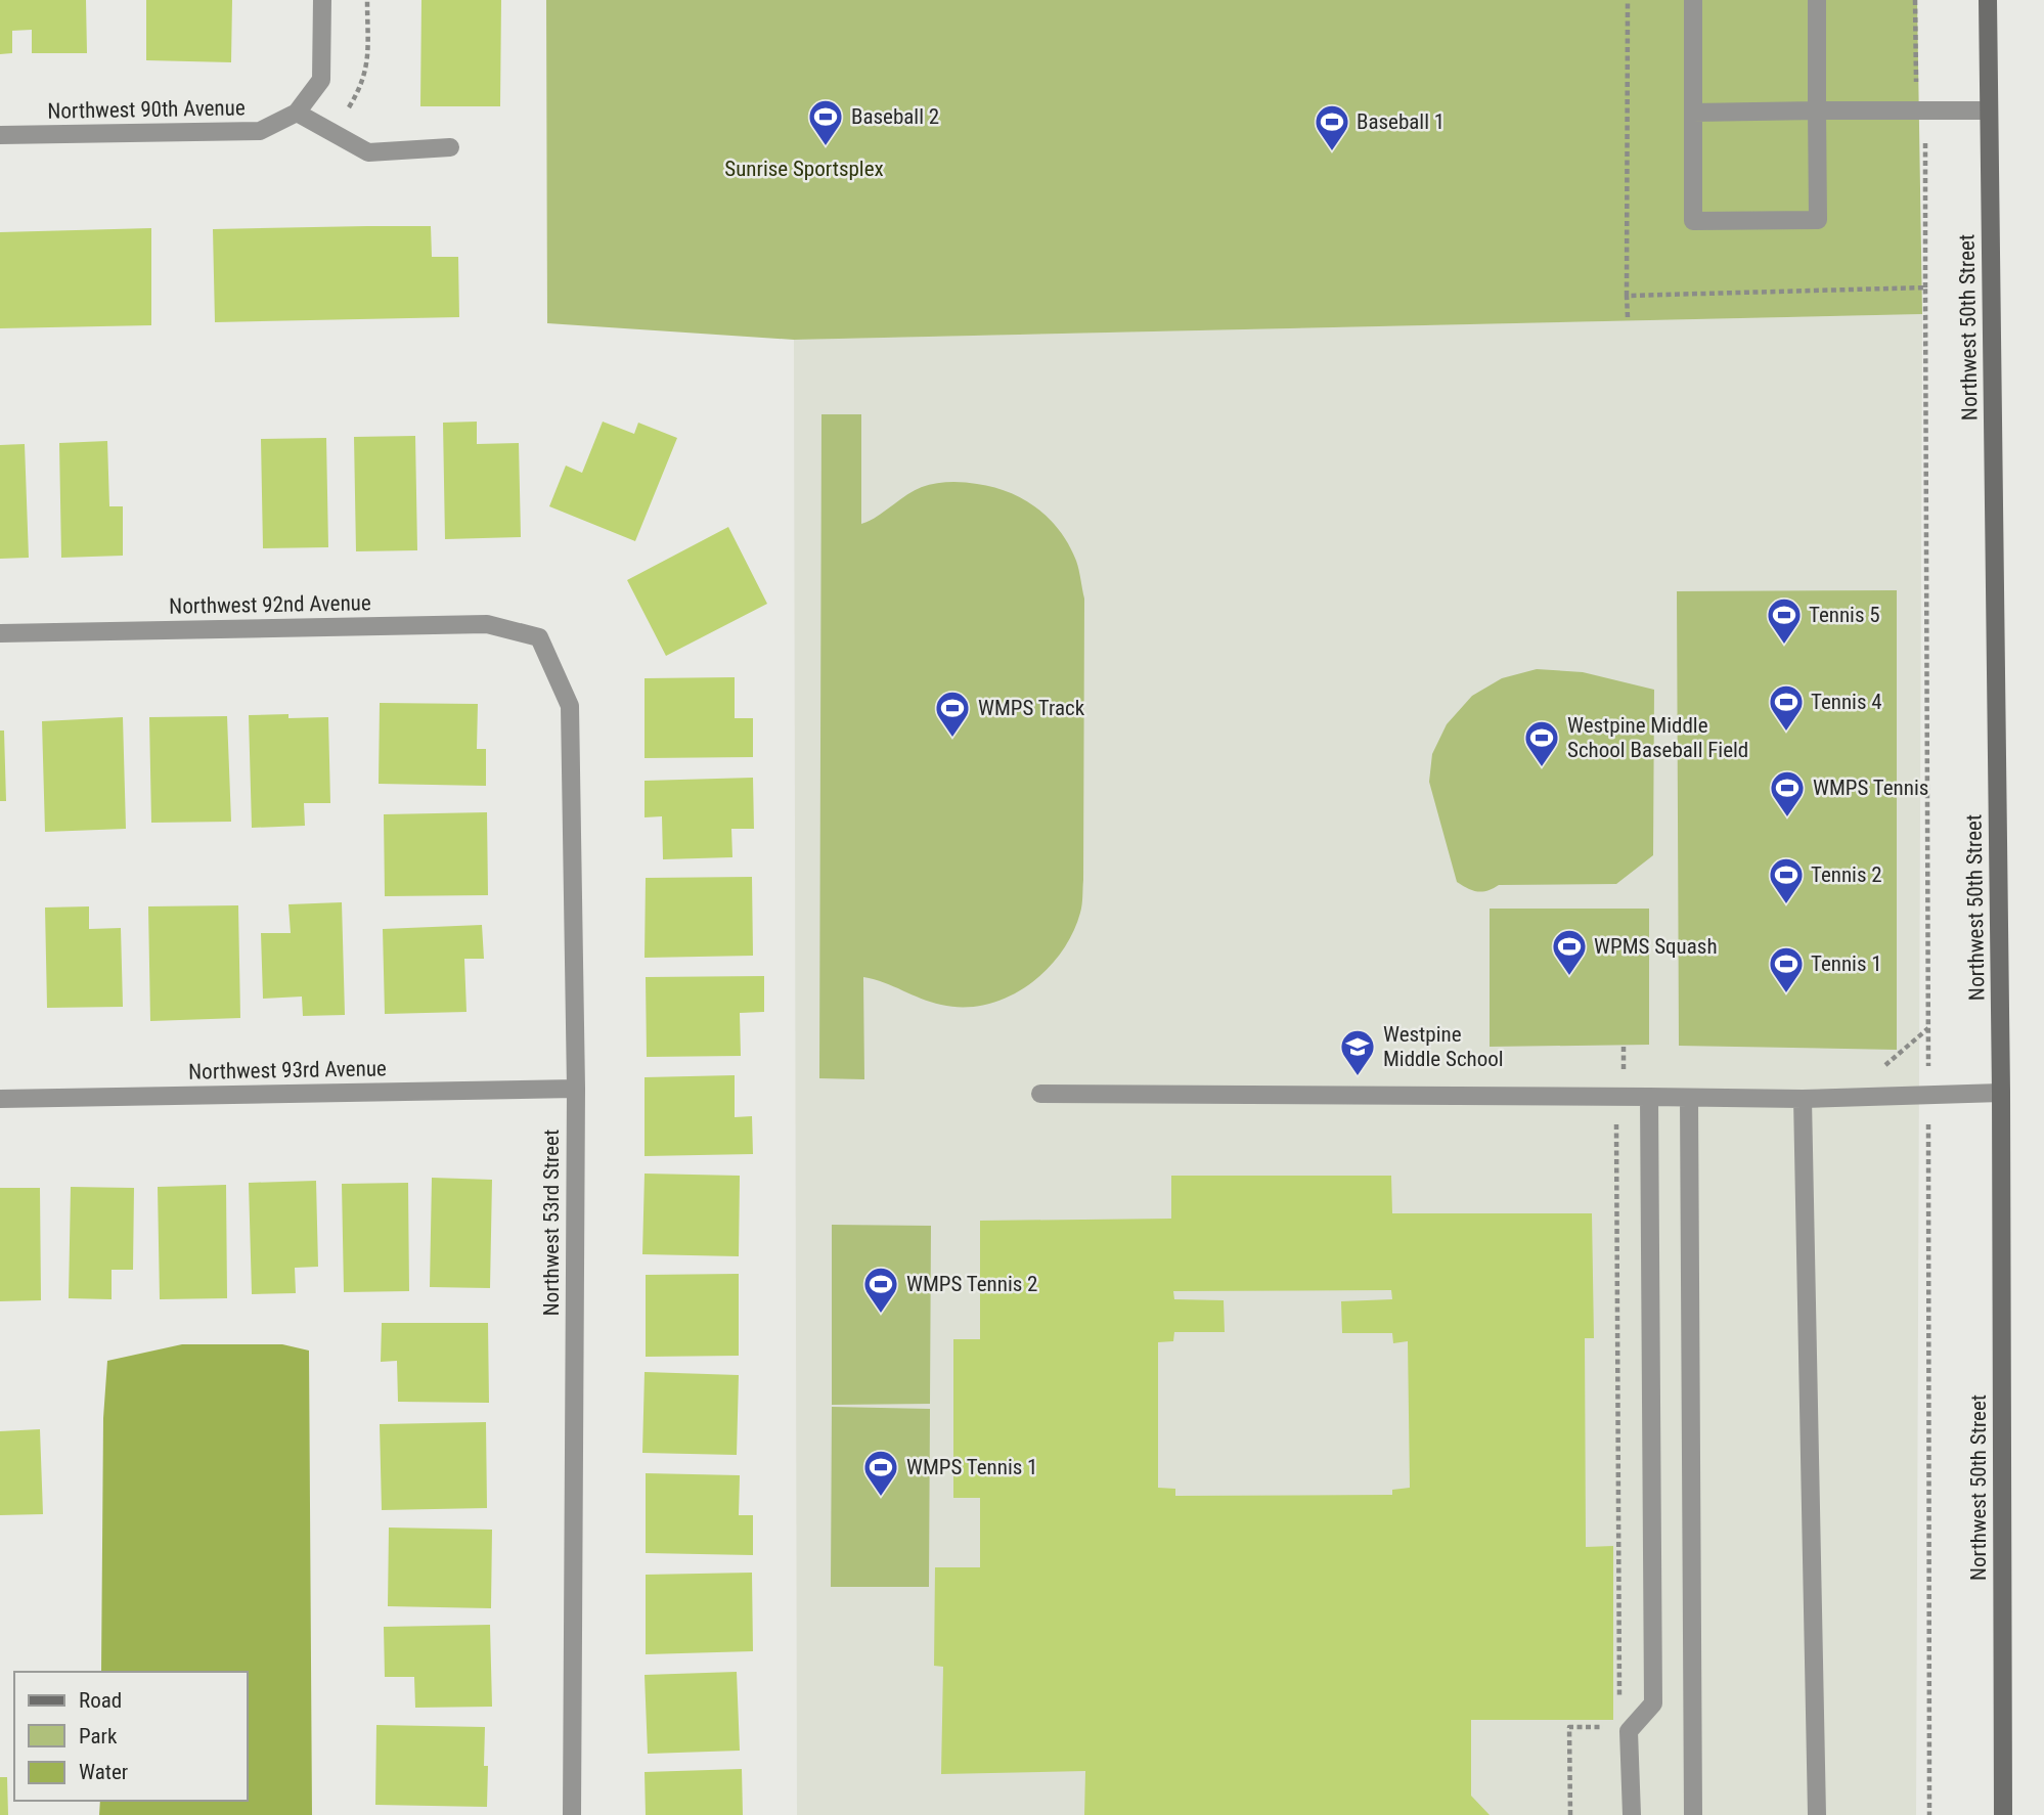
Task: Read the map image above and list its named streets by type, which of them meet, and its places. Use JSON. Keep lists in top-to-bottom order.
{
  "streets": {
    "street": [
      "Northwest 90th Avenue",
      "Northwest 50th Street",
      "Northwest 92nd Avenue",
      "Northwest 93rd Avenue",
      "Northwest 53rd Street"
    ]
  },
  "crossings": [
    ["Northwest 92nd Avenue", "Northwest 53rd Street"],
    ["Northwest 93rd Avenue", "Northwest 53rd Street"]
  ],
  "parks": ["Sunrise Sportsplex"],
  "places": {
    "sports": [
      "Baseball 2",
      "Baseball 1",
      "Tennis 5",
      "Tennis 4",
      "WMPS Track",
      "Westpine Middle School Baseball Field",
      "WMPS Tennis",
      "Tennis 2",
      "WPMS Squash",
      "Tennis 1",
      "WMPS Tennis 2",
      "WMPS Tennis 1"
    ],
    "school or university": ["Westpine Middle School"]
  },
  "legend": ["Road", "Park", "Water"]
}
